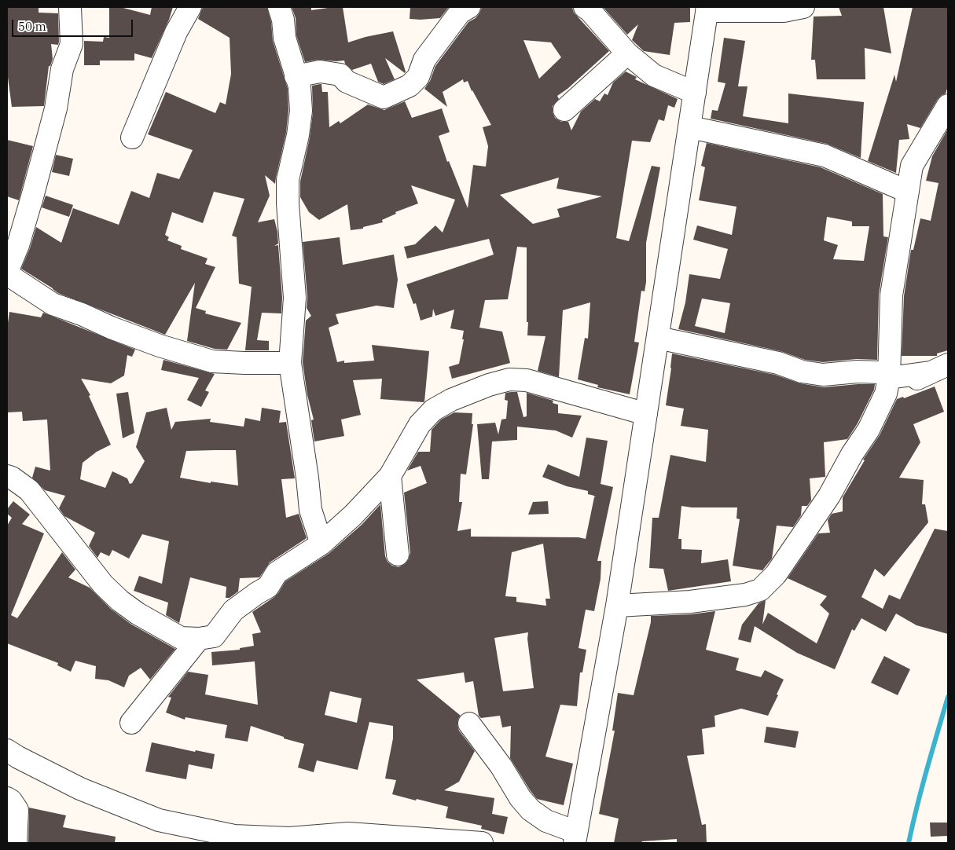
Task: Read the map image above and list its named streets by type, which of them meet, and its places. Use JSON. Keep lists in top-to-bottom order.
{
  "scale_bar": "50 m"
}
